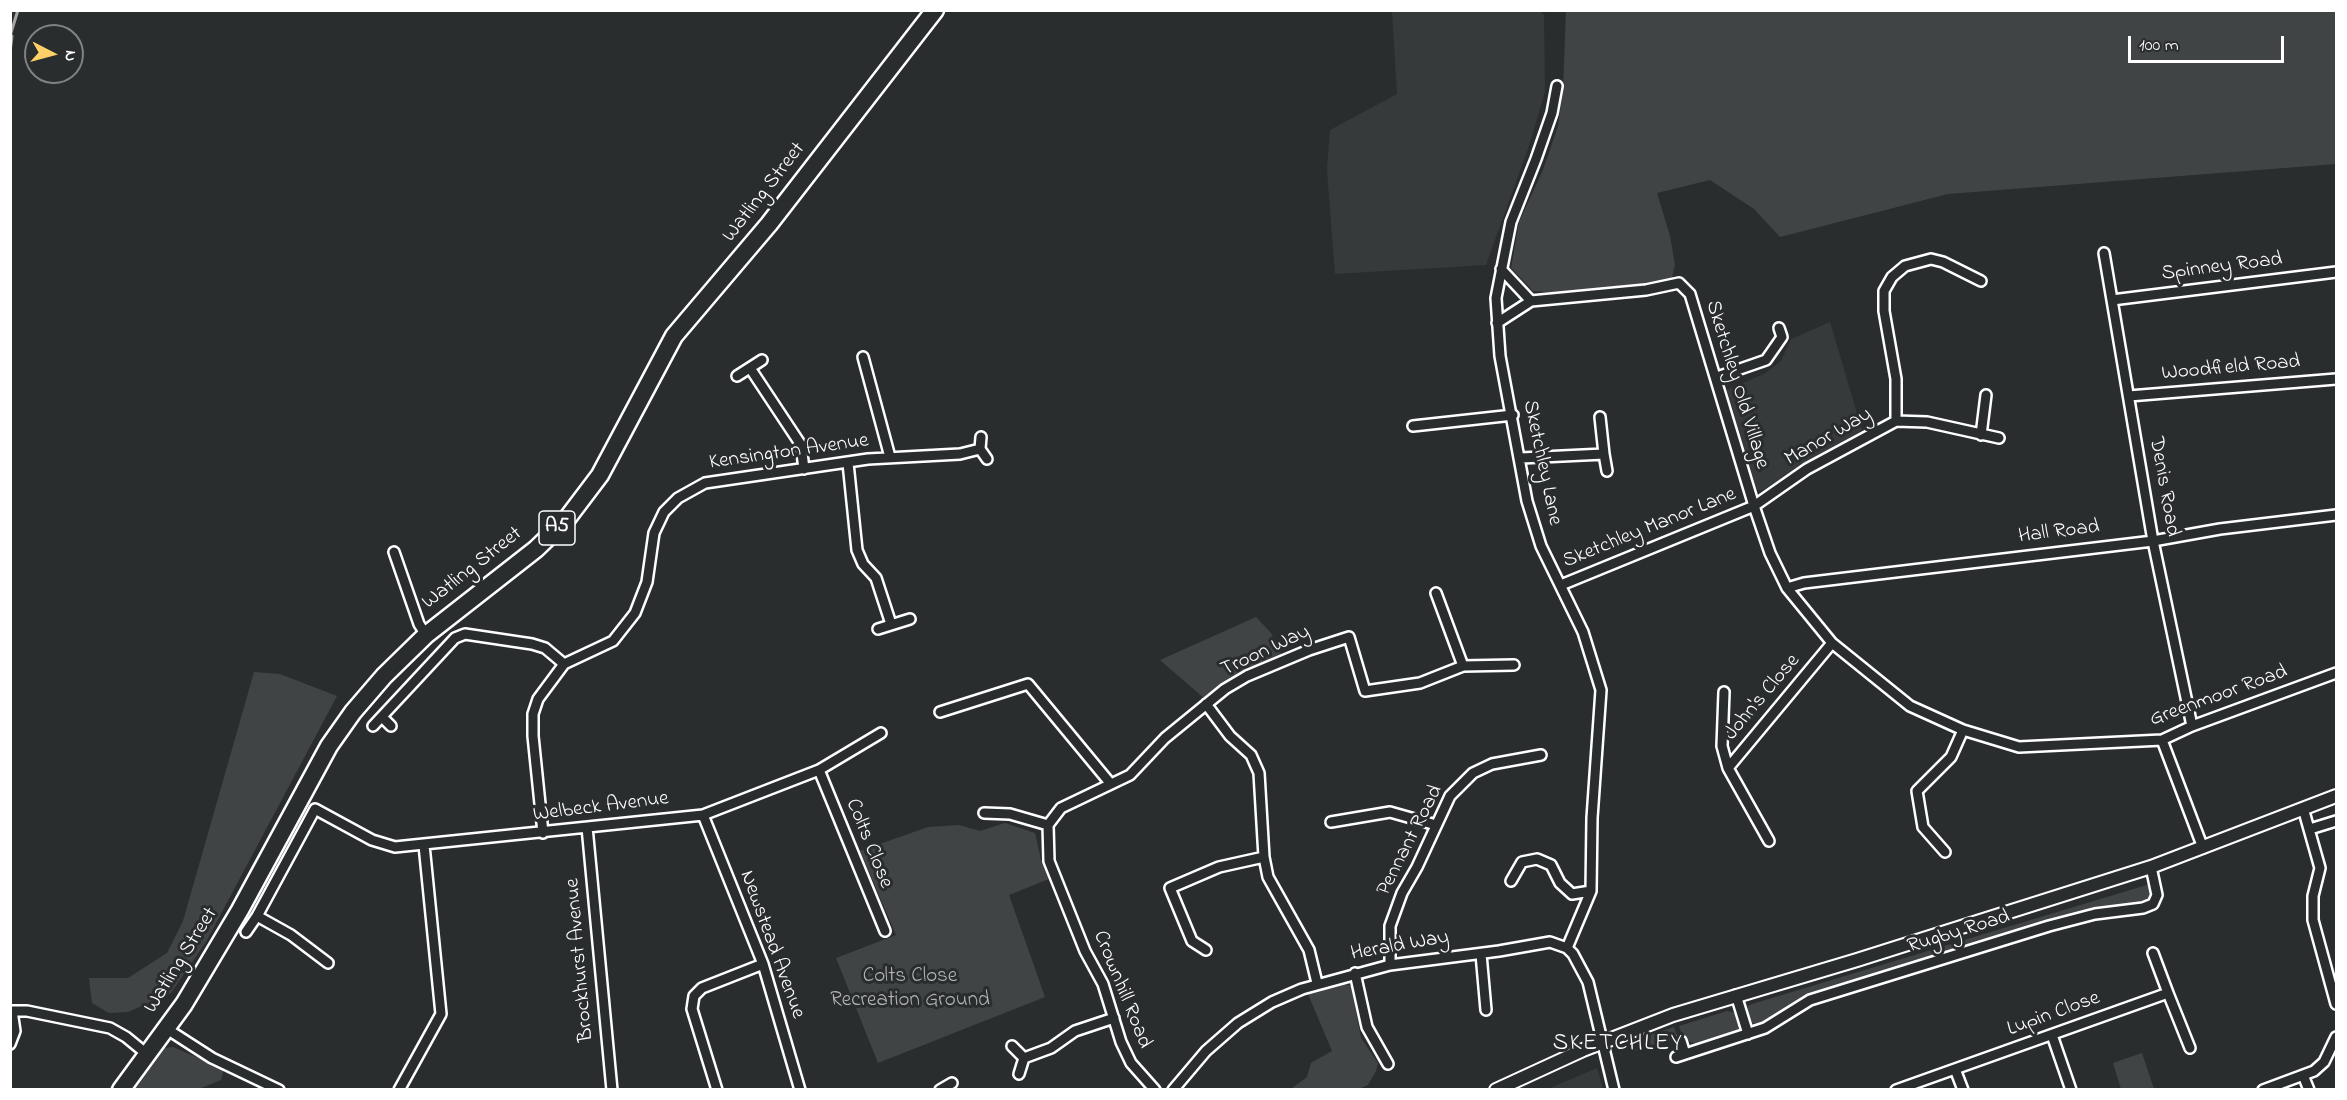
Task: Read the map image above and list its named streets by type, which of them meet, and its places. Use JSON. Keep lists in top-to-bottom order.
{
  "streets": {
    "highway": ["Watling Street", "A5"],
    "main road": ["Rugby Road"],
    "street": [
      "Spinney Road",
      "Woodfield Road",
      "Sketchley Old Village",
      "Manor Way",
      "Kensington Avenue",
      "Sketchley Lane",
      "Denis Road",
      "Sketchley Manor Lane",
      "Hall Road",
      "Troon Way",
      "Greenmoor Road",
      "John's Close",
      "Welbeck Avenue",
      "Pennant Road",
      "Colts Close",
      "Newstead Avenue",
      "Herald Way",
      "Brockhurst Avenue",
      "Crownhill Road",
      "Lupin Close"
    ]
  },
  "crossings": [
    ["Spinney Road", "Denis Road"],
    ["Woodfield Road", "Denis Road"],
    ["Sketchley Old Village", "Manor Way"],
    ["Sketchley Old Village", "Sketchley Lane"],
    ["Sketchley Old Village", "Sketchley Manor Lane"],
    ["Sketchley Old Village", "Greenmoor Road"],
    ["Manor Way", "Sketchley Manor Lane"],
    ["Manor Way", "Greenmoor Road"],
    ["Kensington Avenue", "Welbeck Avenue"],
    ["Sketchley Lane", "Sketchley Manor Lane"],
    ["Sketchley Lane", "Herald Way"],
    ["Denis Road", "Hall Road"],
    ["Denis Road", "Greenmoor Road"],
    ["Sketchley Manor Lane", "Greenmoor Road"],
    ["Hall Road", "Greenmoor Road"],
    ["Troon Way", "Crownhill Road"],
    ["Greenmoor Road", "John's Close"],
    ["Welbeck Avenue", "Colts Close"],
    ["Welbeck Avenue", "Newstead Avenue"],
    ["Welbeck Avenue", "Brockhurst Avenue"],
    ["Pennant Road", "Herald Way"]
  ],
  "districts": ["SKETCHLEY"],
  "parks": ["Colts Close Recreation Ground"],
  "scale_bar": "100 m",
  "north": "right"
}
